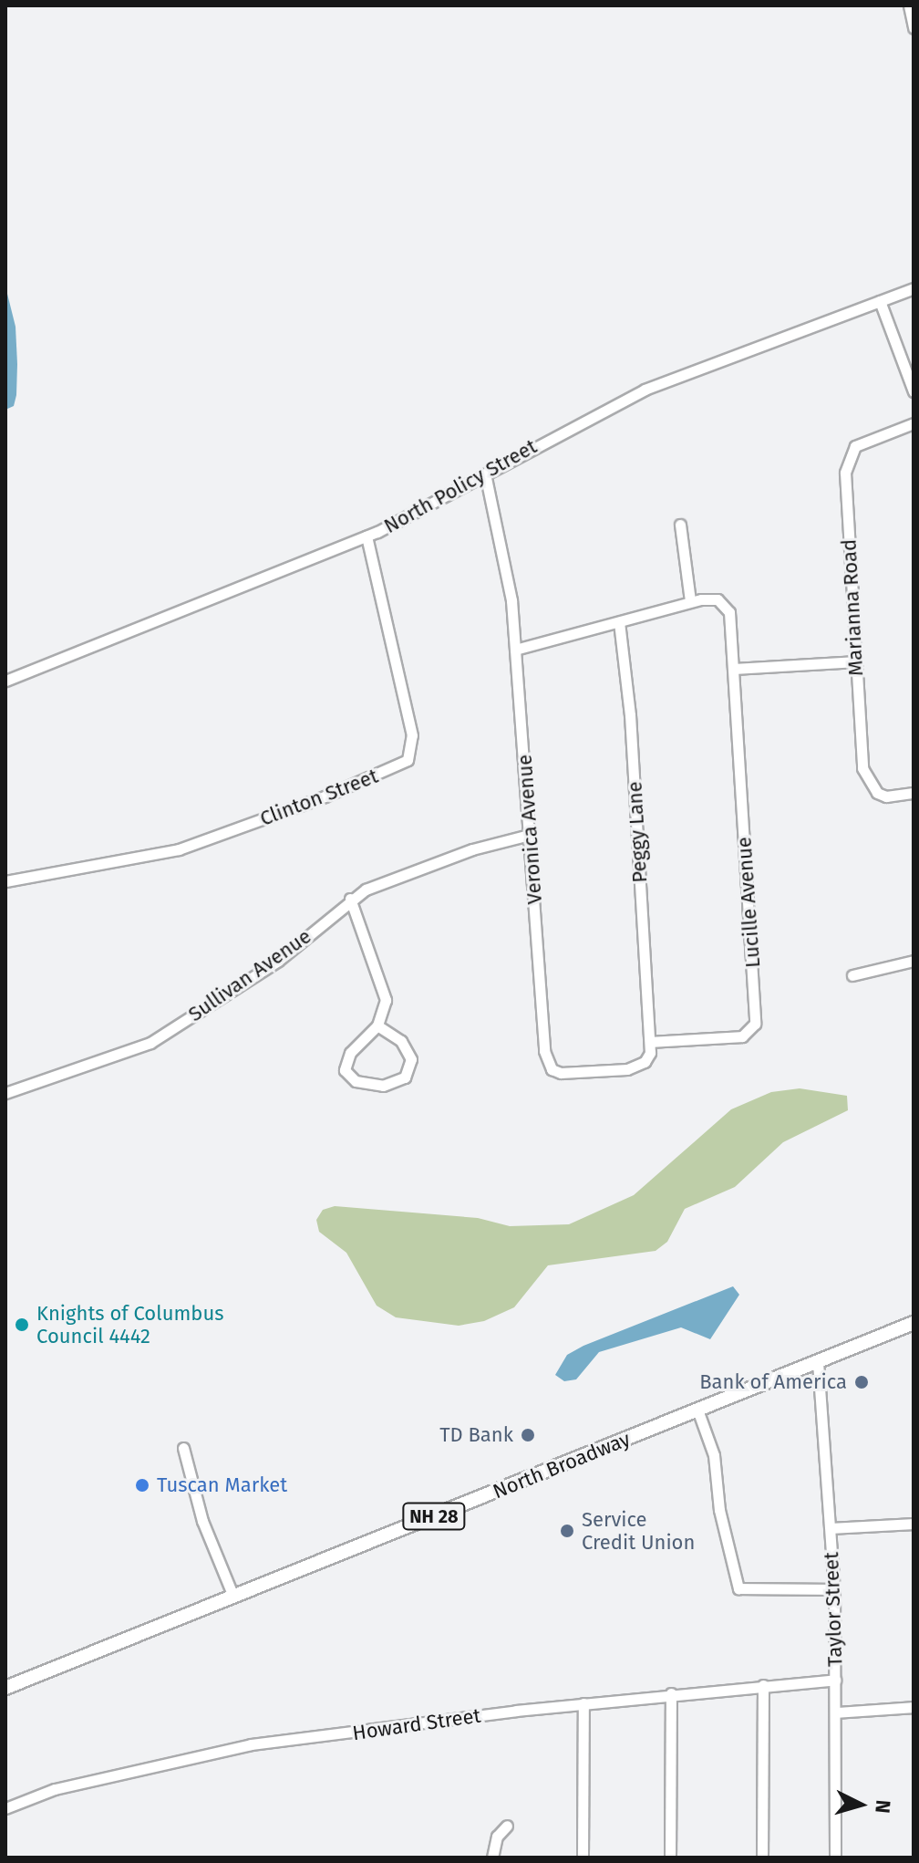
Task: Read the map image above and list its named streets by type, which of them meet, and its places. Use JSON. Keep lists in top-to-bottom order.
{
  "streets": {
    "main road": ["North Broadway", "NH 28"],
    "street": [
      "North Policy Street",
      "Marianna Road",
      "Clinton Street",
      "Veronica Avenue",
      "Peggy Lane",
      "Lucille Avenue",
      "Sullivan Avenue",
      "Taylor Street",
      "Howard Street"
    ]
  },
  "crossings": [
    ["North Policy Street", "Clinton Street"],
    ["North Policy Street", "Veronica Avenue"],
    ["Veronica Avenue", "Peggy Lane"],
    ["Veronica Avenue", "Lucille Avenue"],
    ["Veronica Avenue", "Sullivan Avenue"],
    ["Peggy Lane", "Lucille Avenue"],
    ["North Broadway", "Taylor Street"],
    ["Taylor Street", "Howard Street"]
  ],
  "places": [
    "Knights of Columbus Council 4442",
    "Bank of America",
    "TD Bank",
    "Tuscan Market",
    "Service Credit Union"
  ],
  "north": "right"
}
